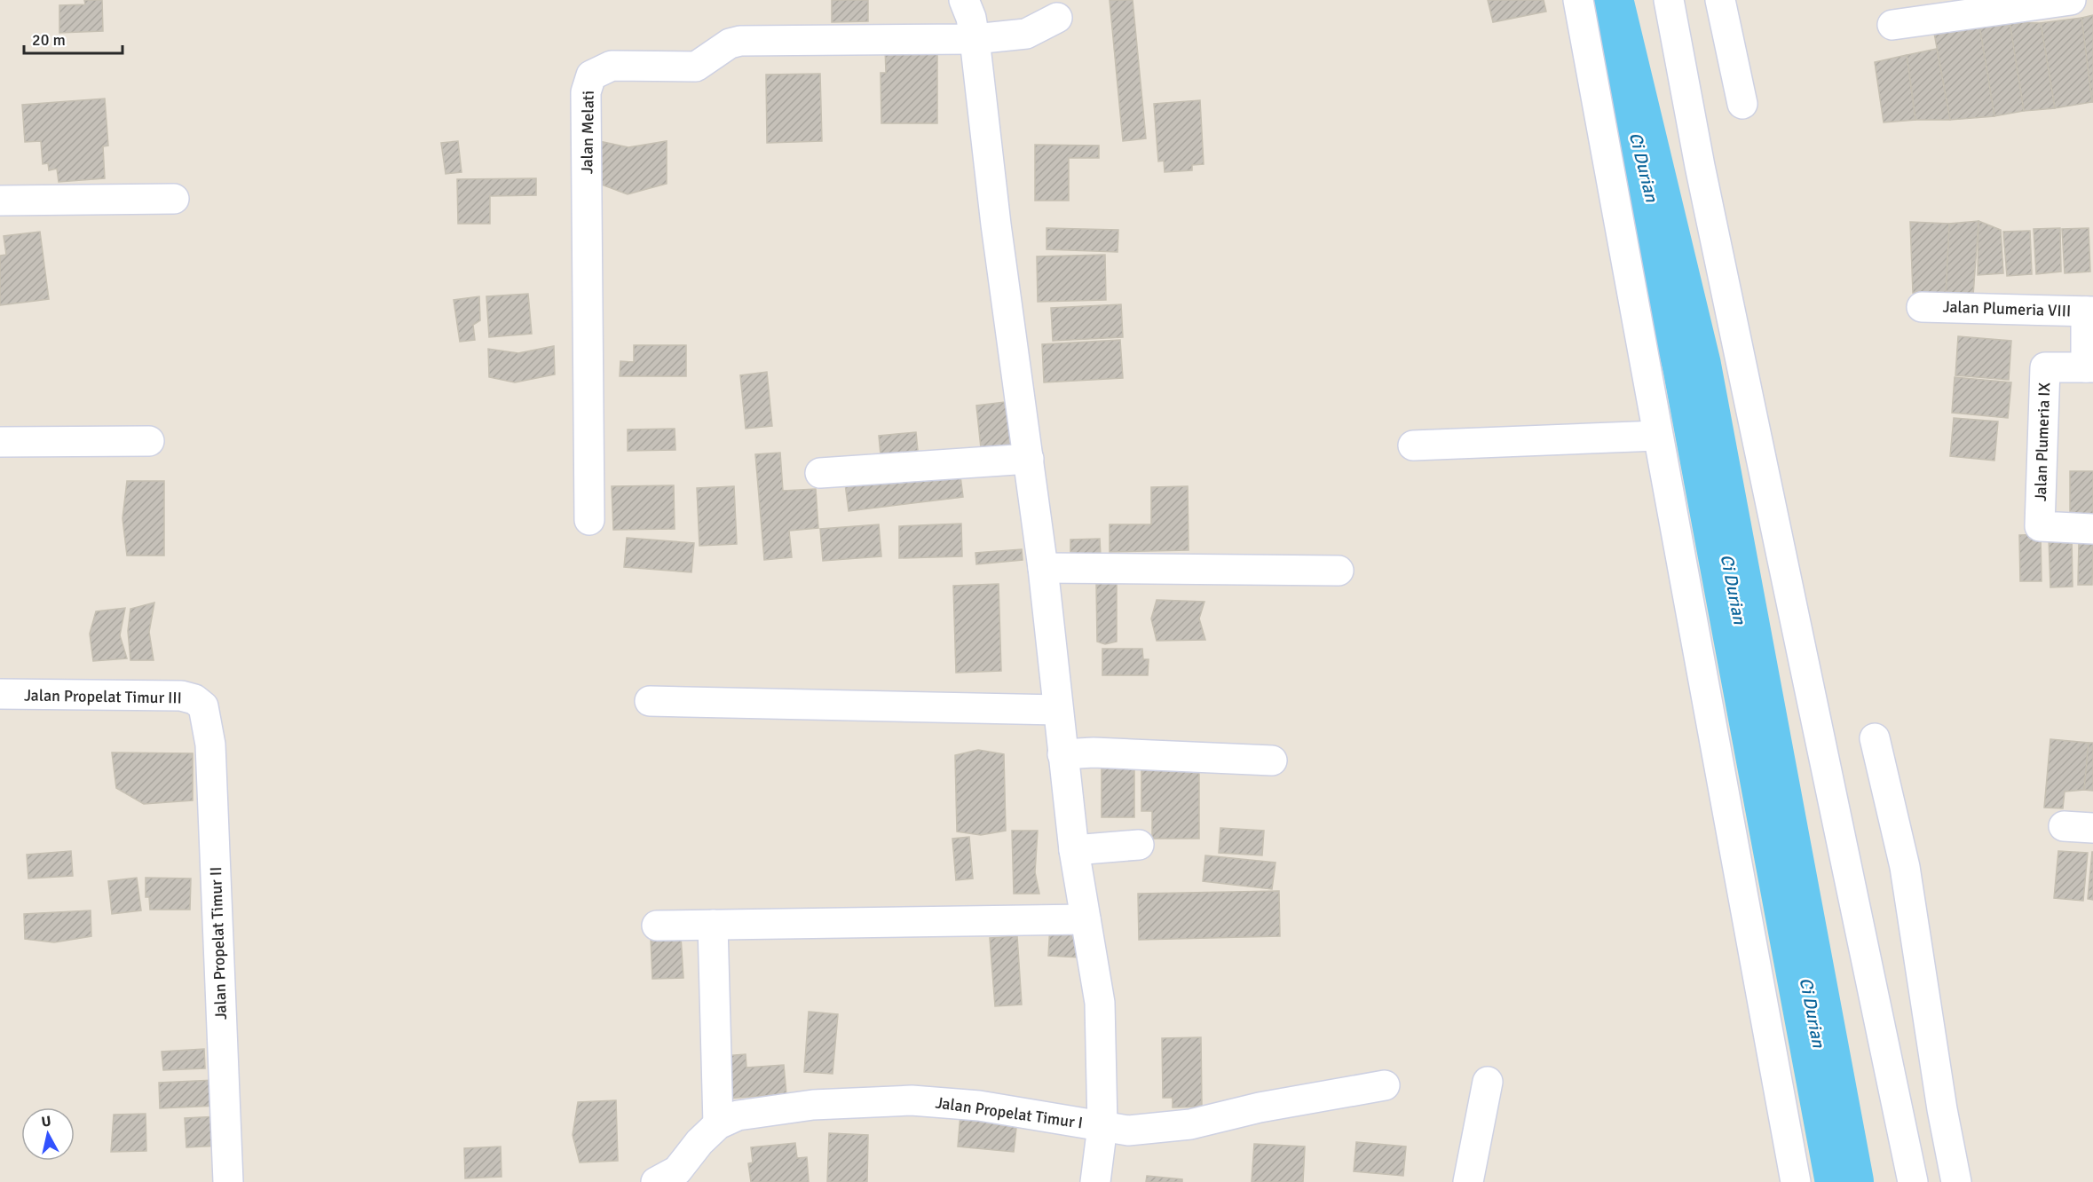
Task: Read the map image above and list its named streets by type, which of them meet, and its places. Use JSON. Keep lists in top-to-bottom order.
{
  "streets": {
    "street": [
      "Jalan Melati",
      "Jalan Plumeria VIII",
      "Jalan Plumeria IX",
      "Jalan Propelat Timur III",
      "Jalan Propelat Timur II",
      "Jalan Propelat Timur I"
    ]
  },
  "crossings": [
    ["Jalan Propelat Timur III", "Jalan Propelat Timur II"]
  ],
  "water": ["Ci Durian"],
  "scale_bar": "20 m",
  "north": "top"
}
